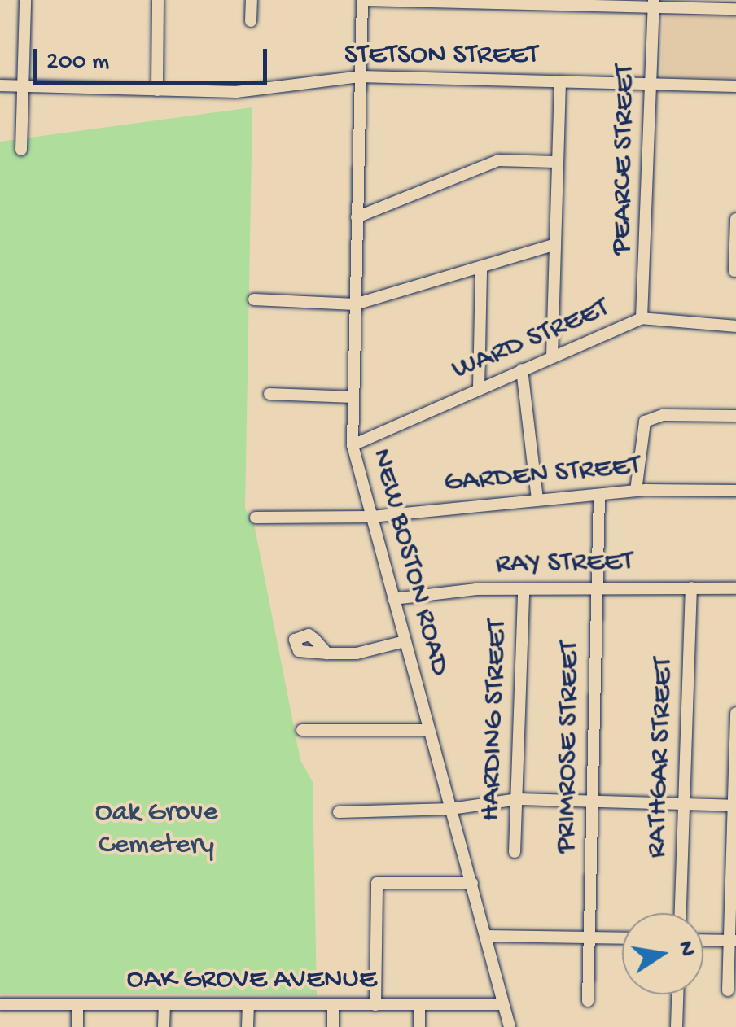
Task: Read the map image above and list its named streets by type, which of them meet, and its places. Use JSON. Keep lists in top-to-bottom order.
{
  "streets": {
    "street": [
      "STETSON STREET",
      "PEARCE STREET",
      "WARD STREET",
      "GARDEN STREET",
      "NEW BOSTON ROAD",
      "RAY STREET",
      "HARDING STREET",
      "PRIMROSE STREET",
      "RATHGAR STREET",
      "OAK GROVE AVENUE"
    ]
  },
  "crossings": [
    ["STETSON STREET", "PEARCE STREET"],
    ["STETSON STREET", "NEW BOSTON ROAD"],
    ["PEARCE STREET", "WARD STREET"],
    ["WARD STREET", "NEW BOSTON ROAD"],
    ["GARDEN STREET", "NEW BOSTON ROAD"],
    ["GARDEN STREET", "PRIMROSE STREET"],
    ["NEW BOSTON ROAD", "RAY STREET"],
    ["NEW BOSTON ROAD", "OAK GROVE AVENUE"],
    ["RAY STREET", "HARDING STREET"],
    ["RAY STREET", "PRIMROSE STREET"],
    ["RAY STREET", "RATHGAR STREET"]
  ],
  "parks": ["Oak Grove Cemetery"],
  "scale_bar": "200 m",
  "north": "right"
}
